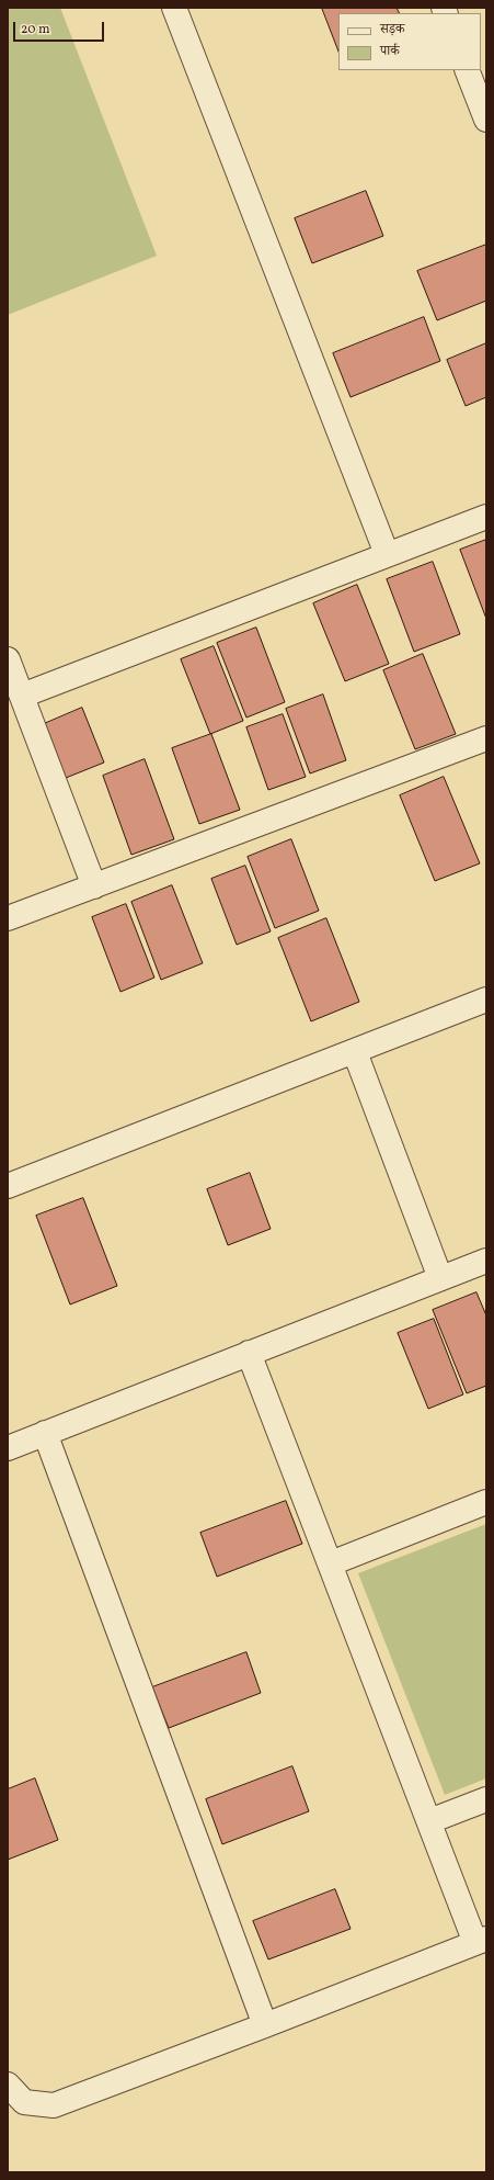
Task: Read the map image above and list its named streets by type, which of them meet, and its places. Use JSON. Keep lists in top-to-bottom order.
{
  "legend": ["सड़क", "पार्क"],
  "scale_bar": "20 m"
}
